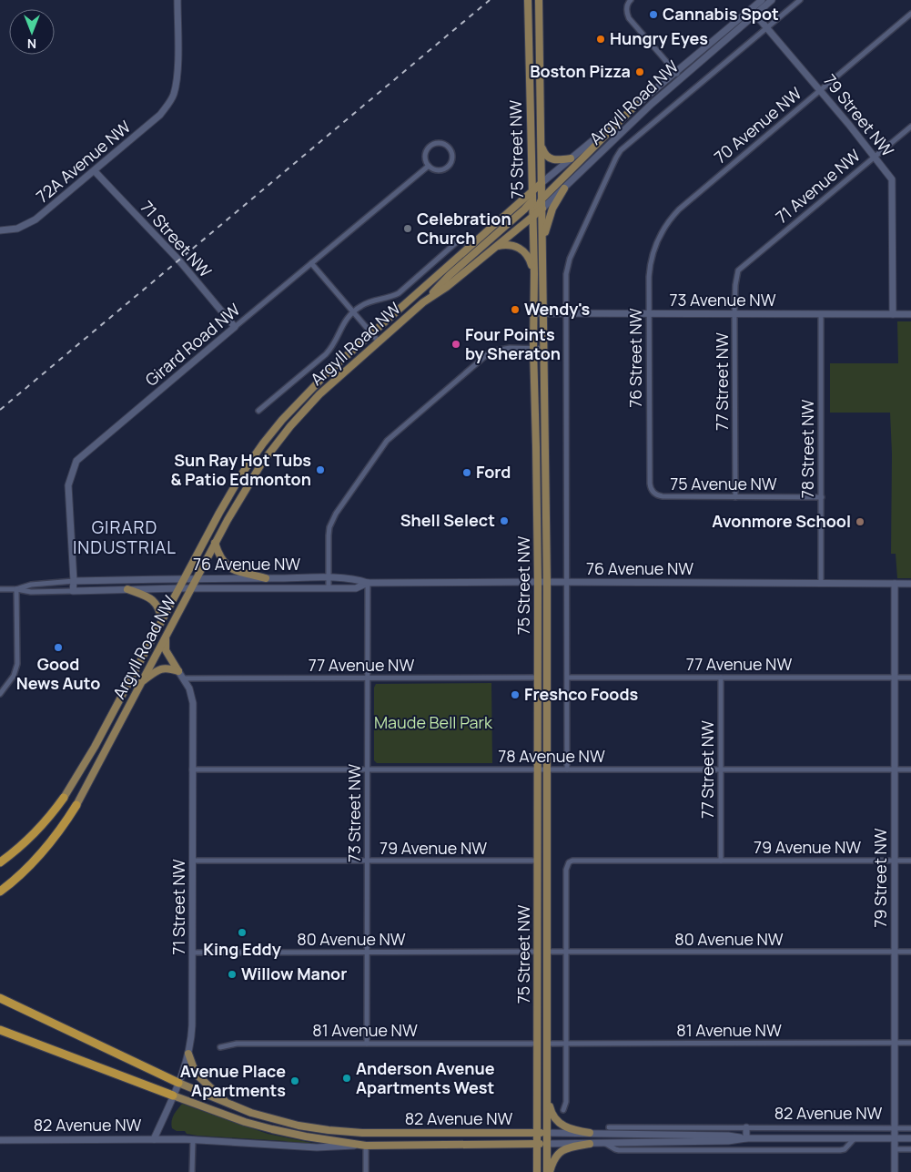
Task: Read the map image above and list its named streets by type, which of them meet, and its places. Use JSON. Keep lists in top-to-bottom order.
{
  "streets": {
    "main road": ["Argyll Road NW", "75 Street NW", "82 Avenue NW"],
    "street": [
      "79 Street NW",
      "70 Avenue NW",
      "72A Avenue NW",
      "71 Avenue NW",
      "71 Street NW",
      "73 Avenue NW",
      "Girard Road NW",
      "76 Street NW",
      "77 Street NW",
      "78 Street NW",
      "75 Avenue NW",
      "76 Avenue NW",
      "77 Avenue NW",
      "78 Avenue NW",
      "73 Street NW",
      "79 Avenue NW",
      "80 Avenue NW",
      "81 Avenue NW"
    ]
  },
  "crossings": [
    ["Argyll Road NW", "79 Street NW"],
    ["Argyll Road NW", "75 Street NW"],
    ["Argyll Road NW", "73 Avenue NW"],
    ["Argyll Road NW", "76 Avenue NW"],
    ["79 Street NW", "70 Avenue NW"],
    ["79 Street NW", "71 Avenue NW"],
    ["79 Street NW", "73 Avenue NW"],
    ["79 Street NW", "76 Avenue NW"],
    ["79 Street NW", "77 Avenue NW"],
    ["79 Street NW", "78 Avenue NW"],
    ["79 Street NW", "79 Avenue NW"],
    ["79 Street NW", "80 Avenue NW"],
    ["79 Street NW", "81 Avenue NW"],
    ["79 Street NW", "82 Avenue NW"],
    ["70 Avenue NW", "76 Street NW"],
    ["75 Street NW", "73 Avenue NW"],
    ["75 Street NW", "76 Avenue NW"],
    ["75 Street NW", "77 Avenue NW"],
    ["75 Street NW", "78 Avenue NW"],
    ["75 Street NW", "79 Avenue NW"],
    ["75 Street NW", "80 Avenue NW"],
    ["75 Street NW", "81 Avenue NW"],
    ["75 Street NW", "82 Avenue NW"],
    ["72A Avenue NW", "71 Street NW"],
    ["71 Avenue NW", "77 Street NW"],
    ["71 Street NW", "Girard Road NW"],
    ["71 Street NW", "77 Avenue NW"],
    ["71 Street NW", "78 Avenue NW"],
    ["71 Street NW", "79 Avenue NW"],
    ["71 Street NW", "80 Avenue NW"],
    ["71 Street NW", "82 Avenue NW"],
    ["73 Avenue NW", "76 Street NW"],
    ["73 Avenue NW", "77 Street NW"],
    ["73 Avenue NW", "78 Street NW"],
    ["Girard Road NW", "76 Avenue NW"],
    ["76 Street NW", "75 Avenue NW"],
    ["77 Street NW", "75 Avenue NW"],
    ["77 Street NW", "77 Avenue NW"],
    ["77 Street NW", "78 Avenue NW"],
    ["77 Street NW", "79 Avenue NW"],
    ["78 Street NW", "75 Avenue NW"],
    ["78 Street NW", "76 Avenue NW"],
    ["76 Avenue NW", "73 Street NW"],
    ["77 Avenue NW", "73 Street NW"],
    ["78 Avenue NW", "73 Street NW"],
    ["73 Street NW", "79 Avenue NW"],
    ["73 Street NW", "80 Avenue NW"],
    ["73 Street NW", "81 Avenue NW"],
    ["79 Avenue NW", "80 Avenue NW"]
  ],
  "districts": ["GIRARD INDUSTRIAL"],
  "parks": ["Maude Bell Park"],
  "places": [
    "Cannabis Spot",
    "Hungry Eyes",
    "Boston Pizza",
    "Celebration Church",
    "Wendy's",
    "Four Points by Sheraton",
    "Sun Ray Hot Tubs & Patio Edmonton",
    "Ford",
    "Shell Select",
    "Avonmore School",
    "Good News Auto",
    "Freshco Foods",
    "King Eddy",
    "Willow Manor",
    "Anderson Avenue Apartments West",
    "Avenue Place Apartments"
  ],
  "north": "bottom"
}
